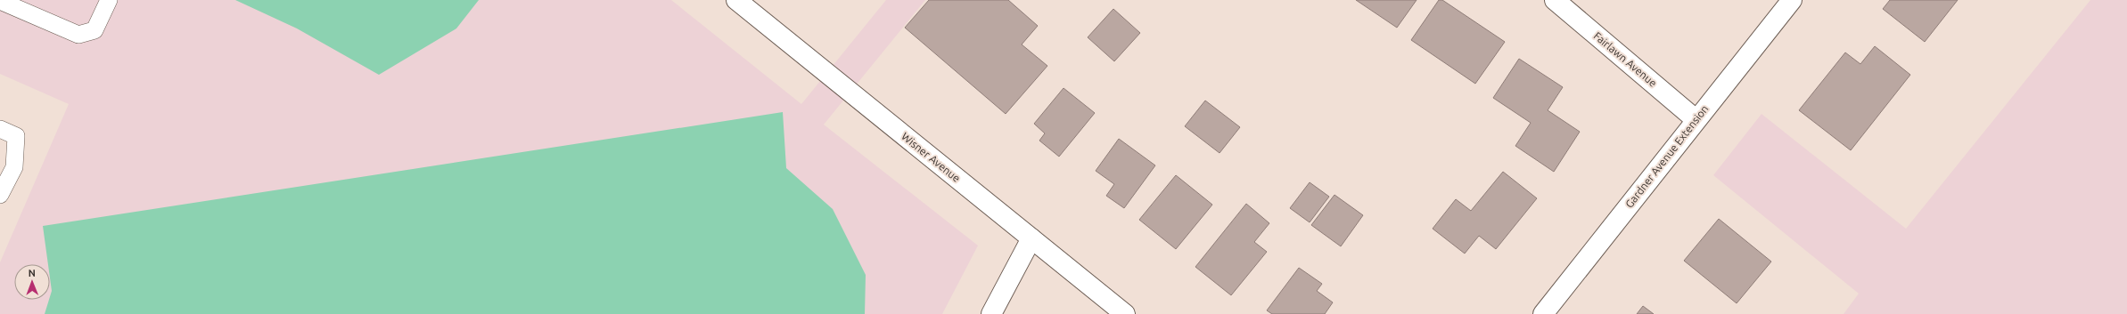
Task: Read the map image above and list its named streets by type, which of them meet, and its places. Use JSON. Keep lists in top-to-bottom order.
{
  "streets": {
    "street": ["Fairlawn Avenue", "Gardner Avenue Extension", "Wisner Avenue"]
  },
  "crossings": [
    ["Fairlawn Avenue", "Gardner Avenue Extension"]
  ],
  "north": "top"
}
